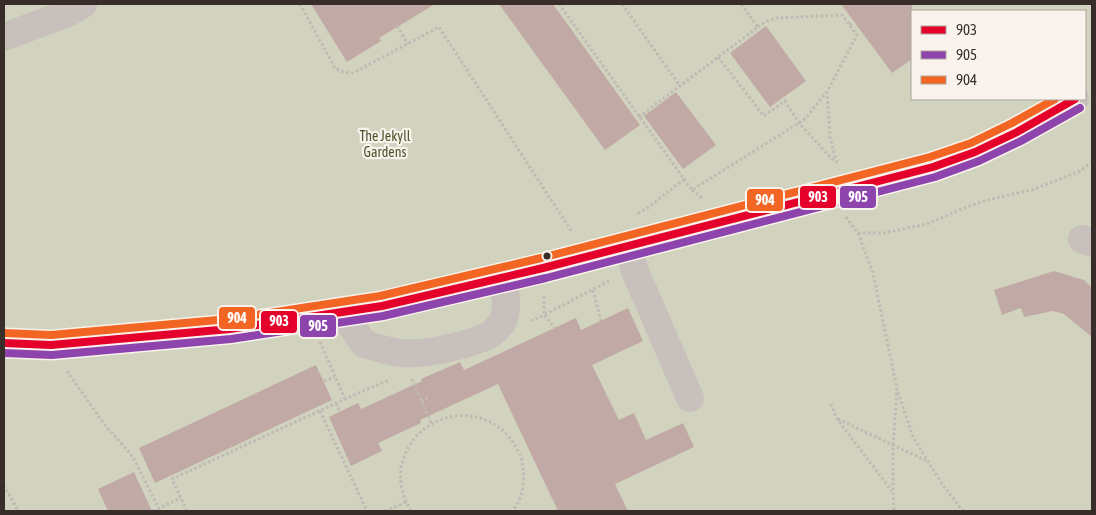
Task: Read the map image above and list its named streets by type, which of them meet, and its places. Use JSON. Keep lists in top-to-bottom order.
{
  "parks": ["The Jekyll Gardens"],
  "lines": ["transit line 903", "transit line 904", "transit line 905"],
  "legend": ["903", "905", "904"]
}
